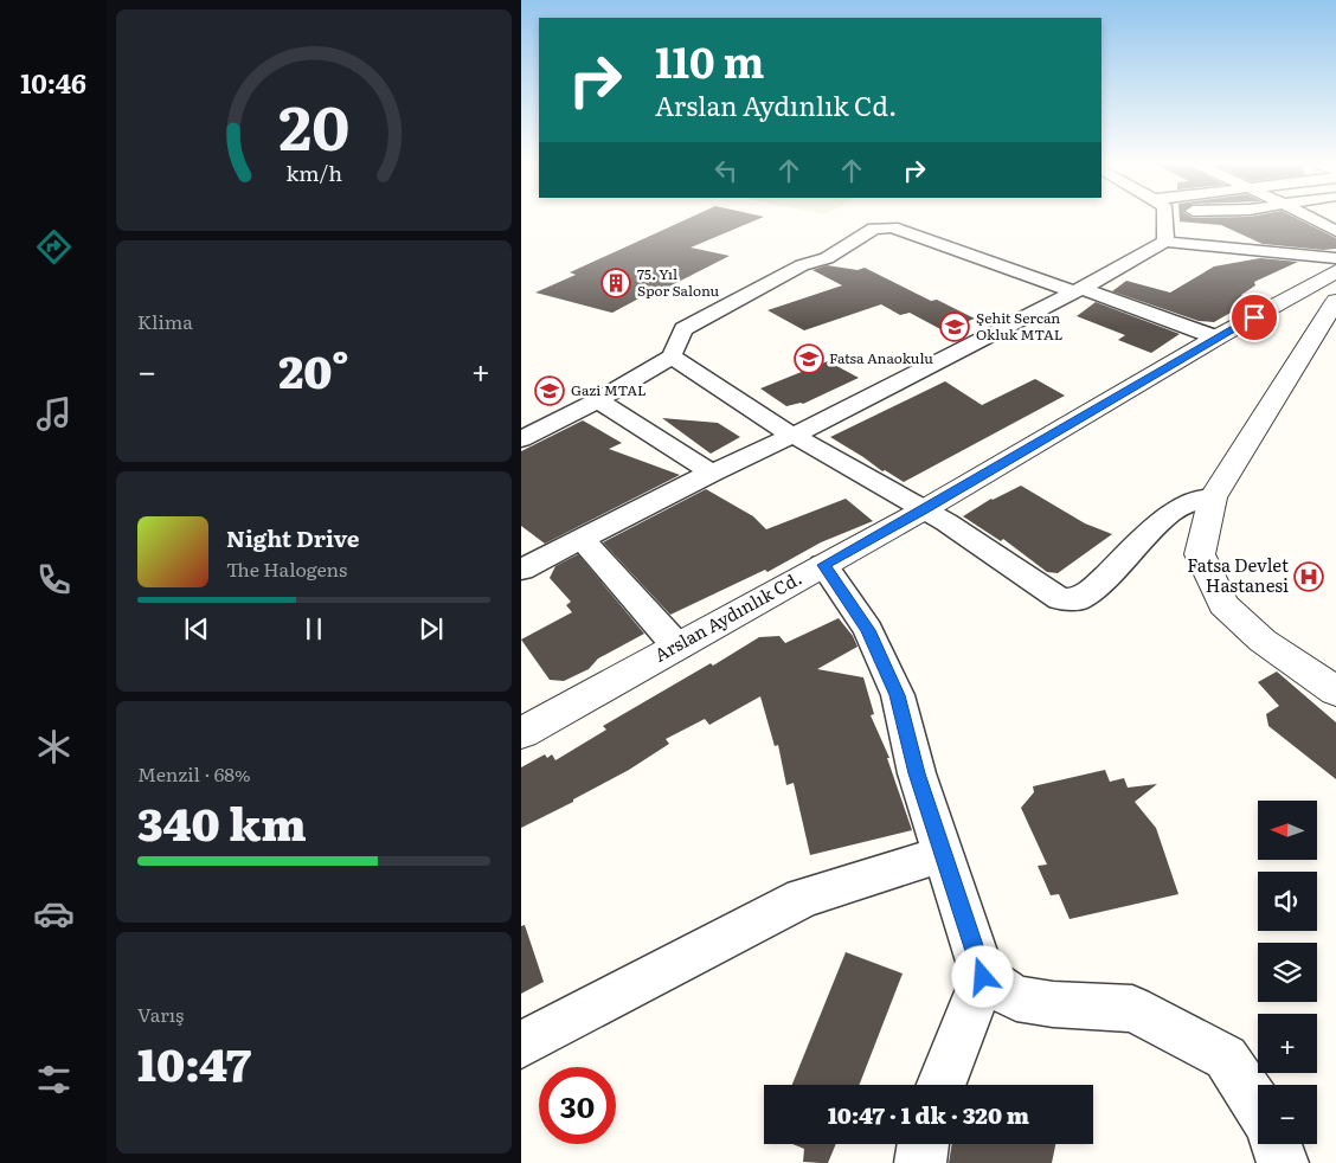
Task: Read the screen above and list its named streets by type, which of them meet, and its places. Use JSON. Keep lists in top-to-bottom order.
{
  "streets": {
    "street": ["Arslan Aydınlık Cd."]
  },
  "places": {
    "building": ["75. Yıl Spor Salonu"],
    "school or university": ["Şehit Sercan Okluk MTAL", "Fatsa Anaokulu", "Gazi MTAL"],
    "hospital": ["Fatsa Devlet Hastanesi"]
  },
  "north": "left",
  "page": {
    "tabs": "10:46",
    "turn": ["110 m", "Arslan Aydınlık Cd."],
    "tile": [
      "Klima",
      ["Menzil · 68%", "340 km"],
      ["Varış", "10:47"]
    ],
    "heat": ["−", "20°", "+"],
    "song": ["Night Drive", "The Halogens"],
    "map_buttons": ["+", "−"],
    "limit": "30",
    "trip": "10:47 · 1 dk · 320 m",
    "gauge": ["20", "km/h"]
  }
}
